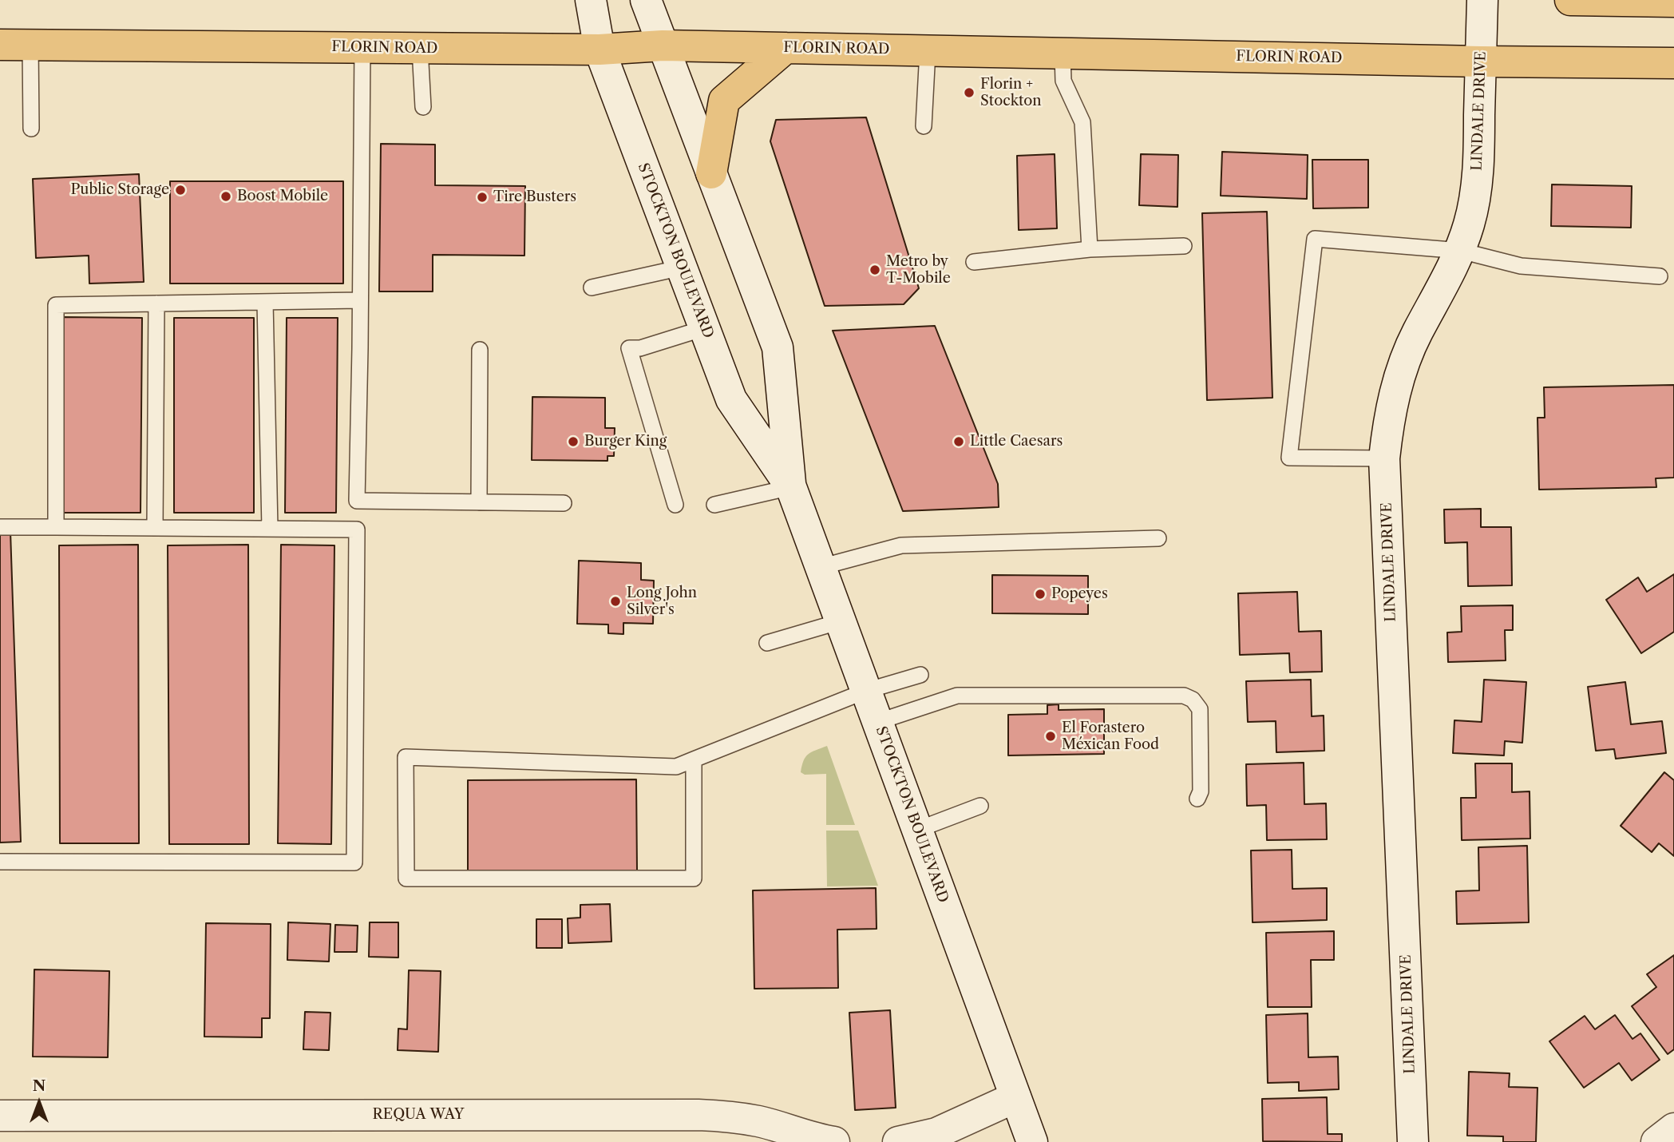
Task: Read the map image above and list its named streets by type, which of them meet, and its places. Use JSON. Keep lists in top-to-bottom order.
{
  "streets": {
    "main road": ["FLORIN ROAD"],
    "street": ["LINDALE DRIVE", "STOCKTON BOULEVARD", "REQUA WAY"]
  },
  "crossings": [
    ["FLORIN ROAD", "LINDALE DRIVE"],
    ["FLORIN ROAD", "STOCKTON BOULEVARD"]
  ],
  "places": [
    "Florin + Stockton",
    "Public Storage",
    "Boost Mobile",
    "Tire Busters",
    "Metro by T-Mobile",
    "Burger King",
    "Little Caesars",
    "Popeyes",
    "Long John Silver's",
    "El Forastero Méxican Food"
  ],
  "north": "top"
}
